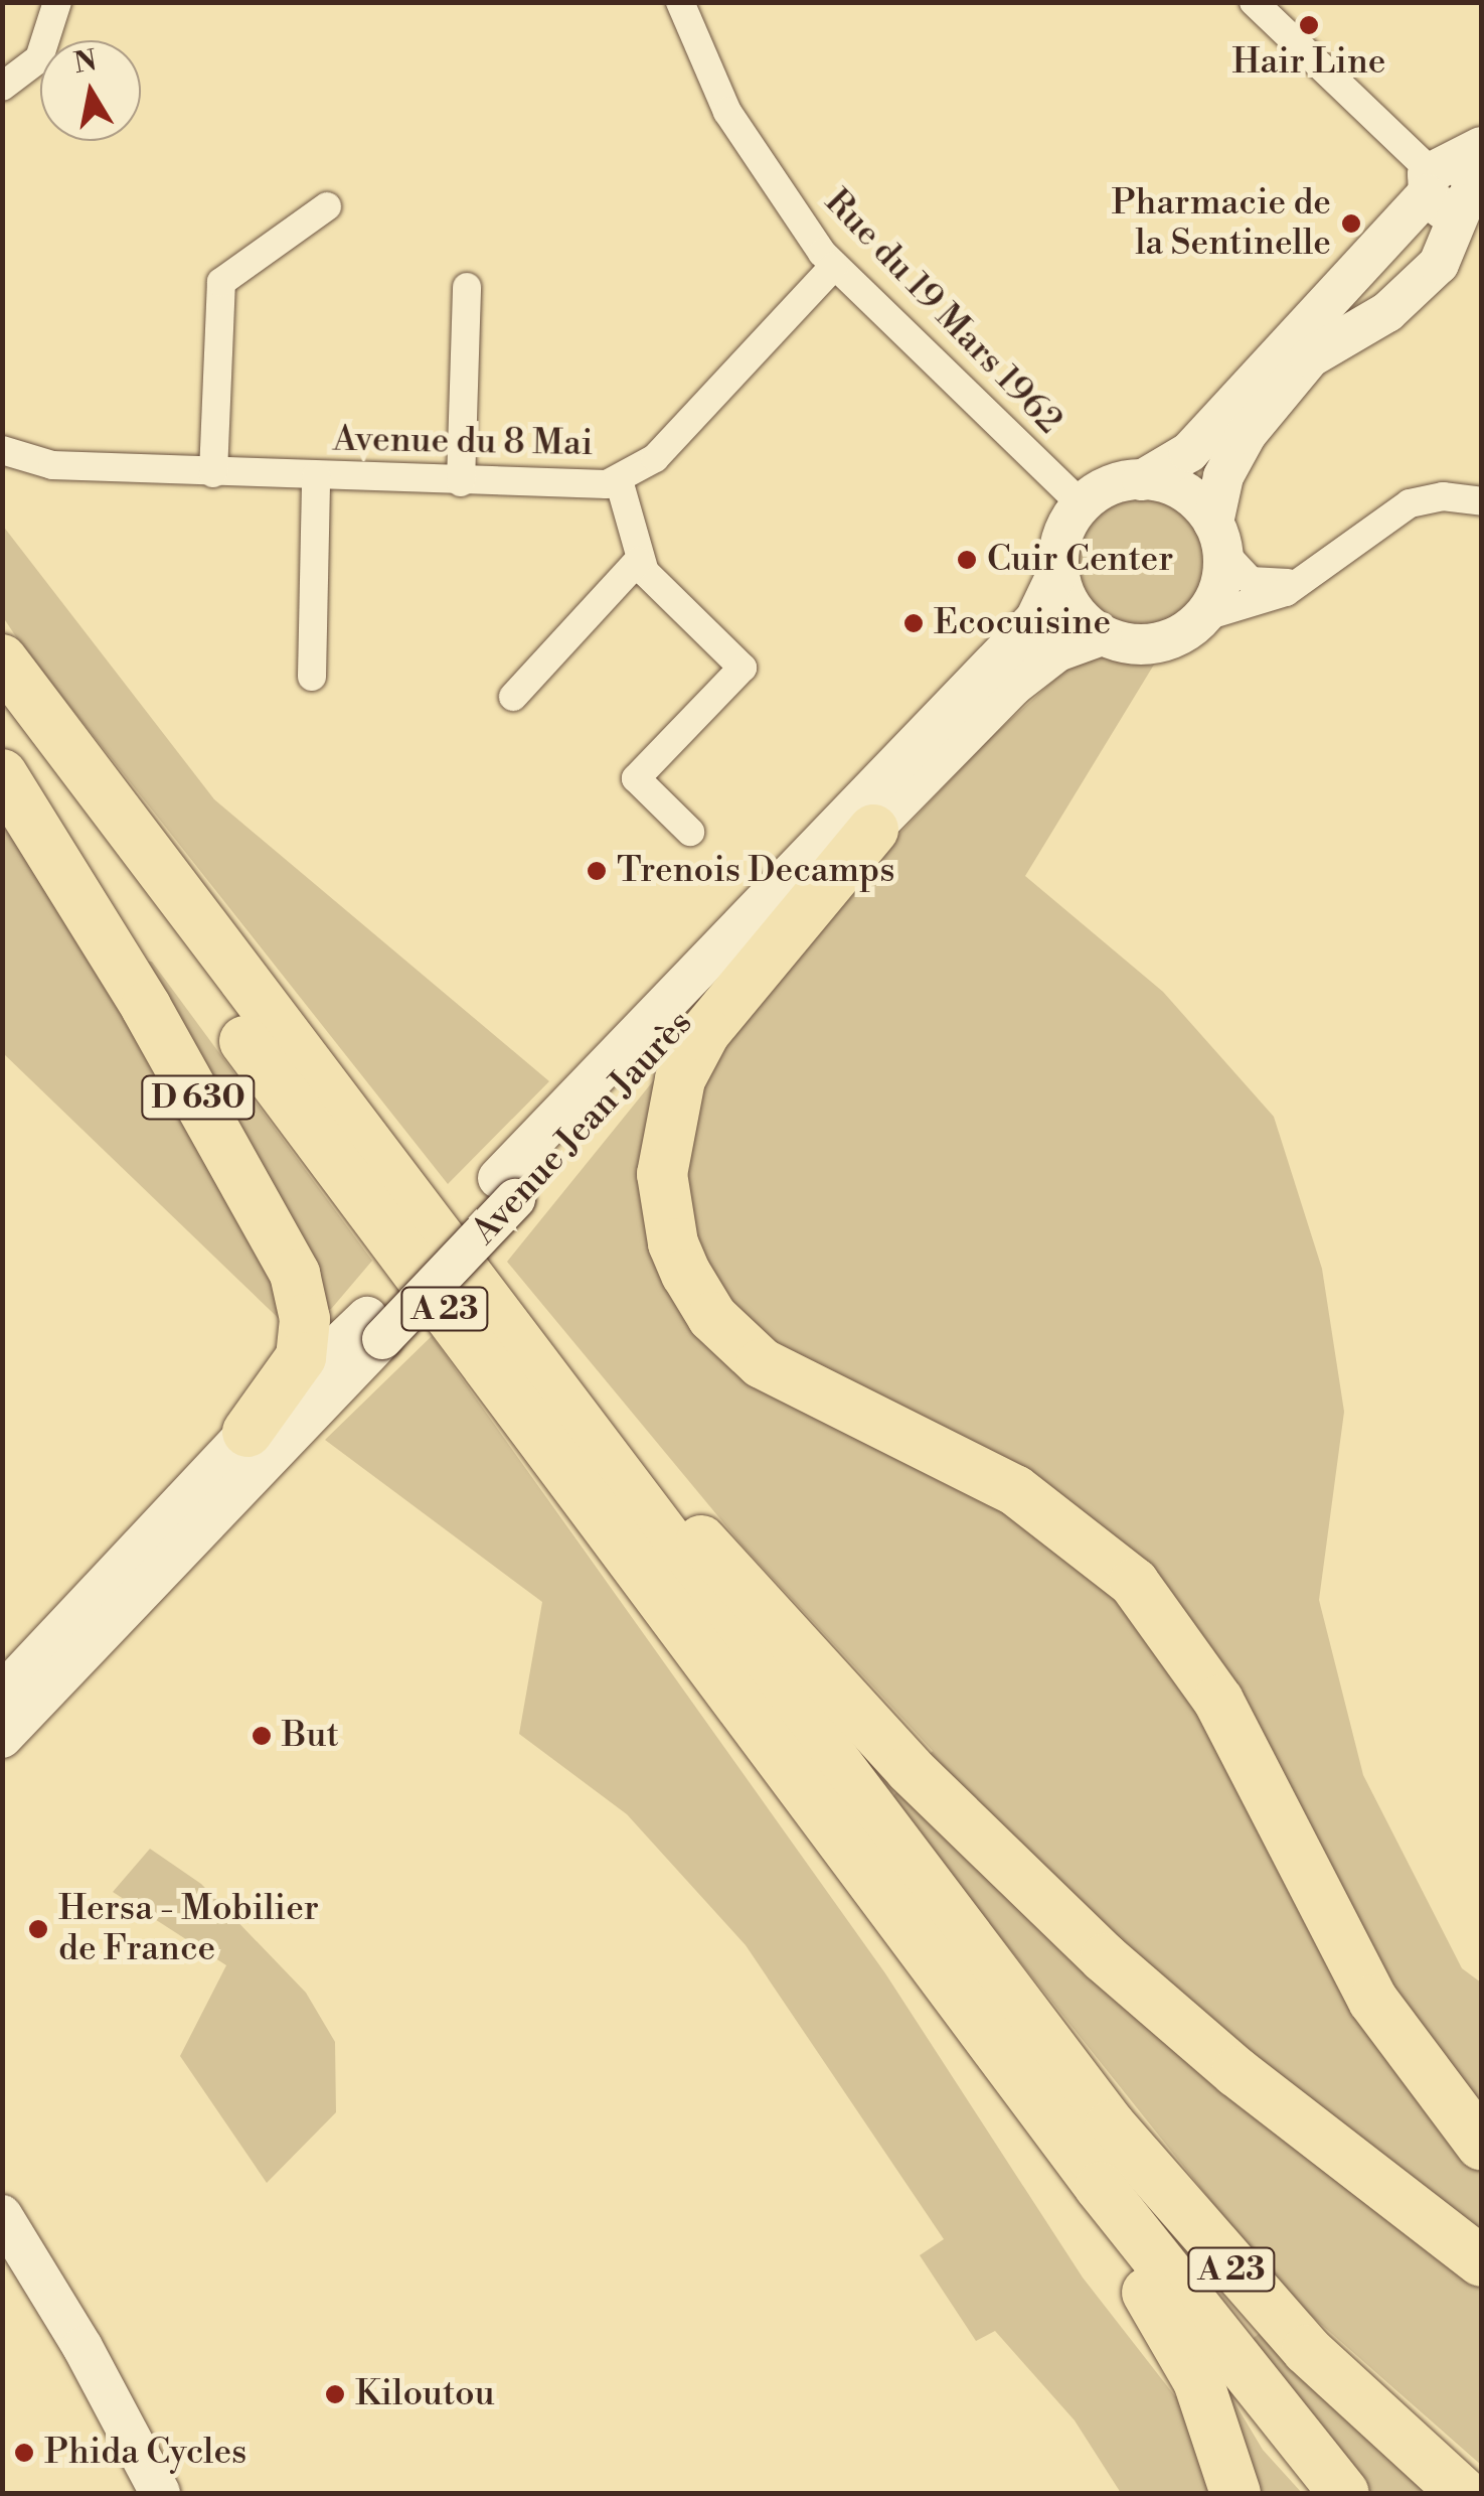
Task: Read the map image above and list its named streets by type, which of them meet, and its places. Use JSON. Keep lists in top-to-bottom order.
{
  "streets": {
    "highway": ["D 630", "A 23"],
    "main road": ["Avenue Jean Jaurès"],
    "street": ["Rue du 19 Mars 1962", "Avenue du 8 Mai"]
  },
  "crossings": [
    ["Rue du 19 Mars 1962", "Avenue du 8 Mai"],
    ["Rue du 19 Mars 1962", "Avenue Jean Jaurès"],
    ["D 630", "Avenue Jean Jaurès"]
  ],
  "places": [
    "Hair Line",
    "Pharmacie de la Sentinelle",
    "Cuir Center",
    "Ecocuisine",
    "Trenois Decamps",
    "But",
    "Hersa - Mobilier de France",
    "Kiloutou",
    "Phida Cycles"
  ],
  "north": "top"
}
